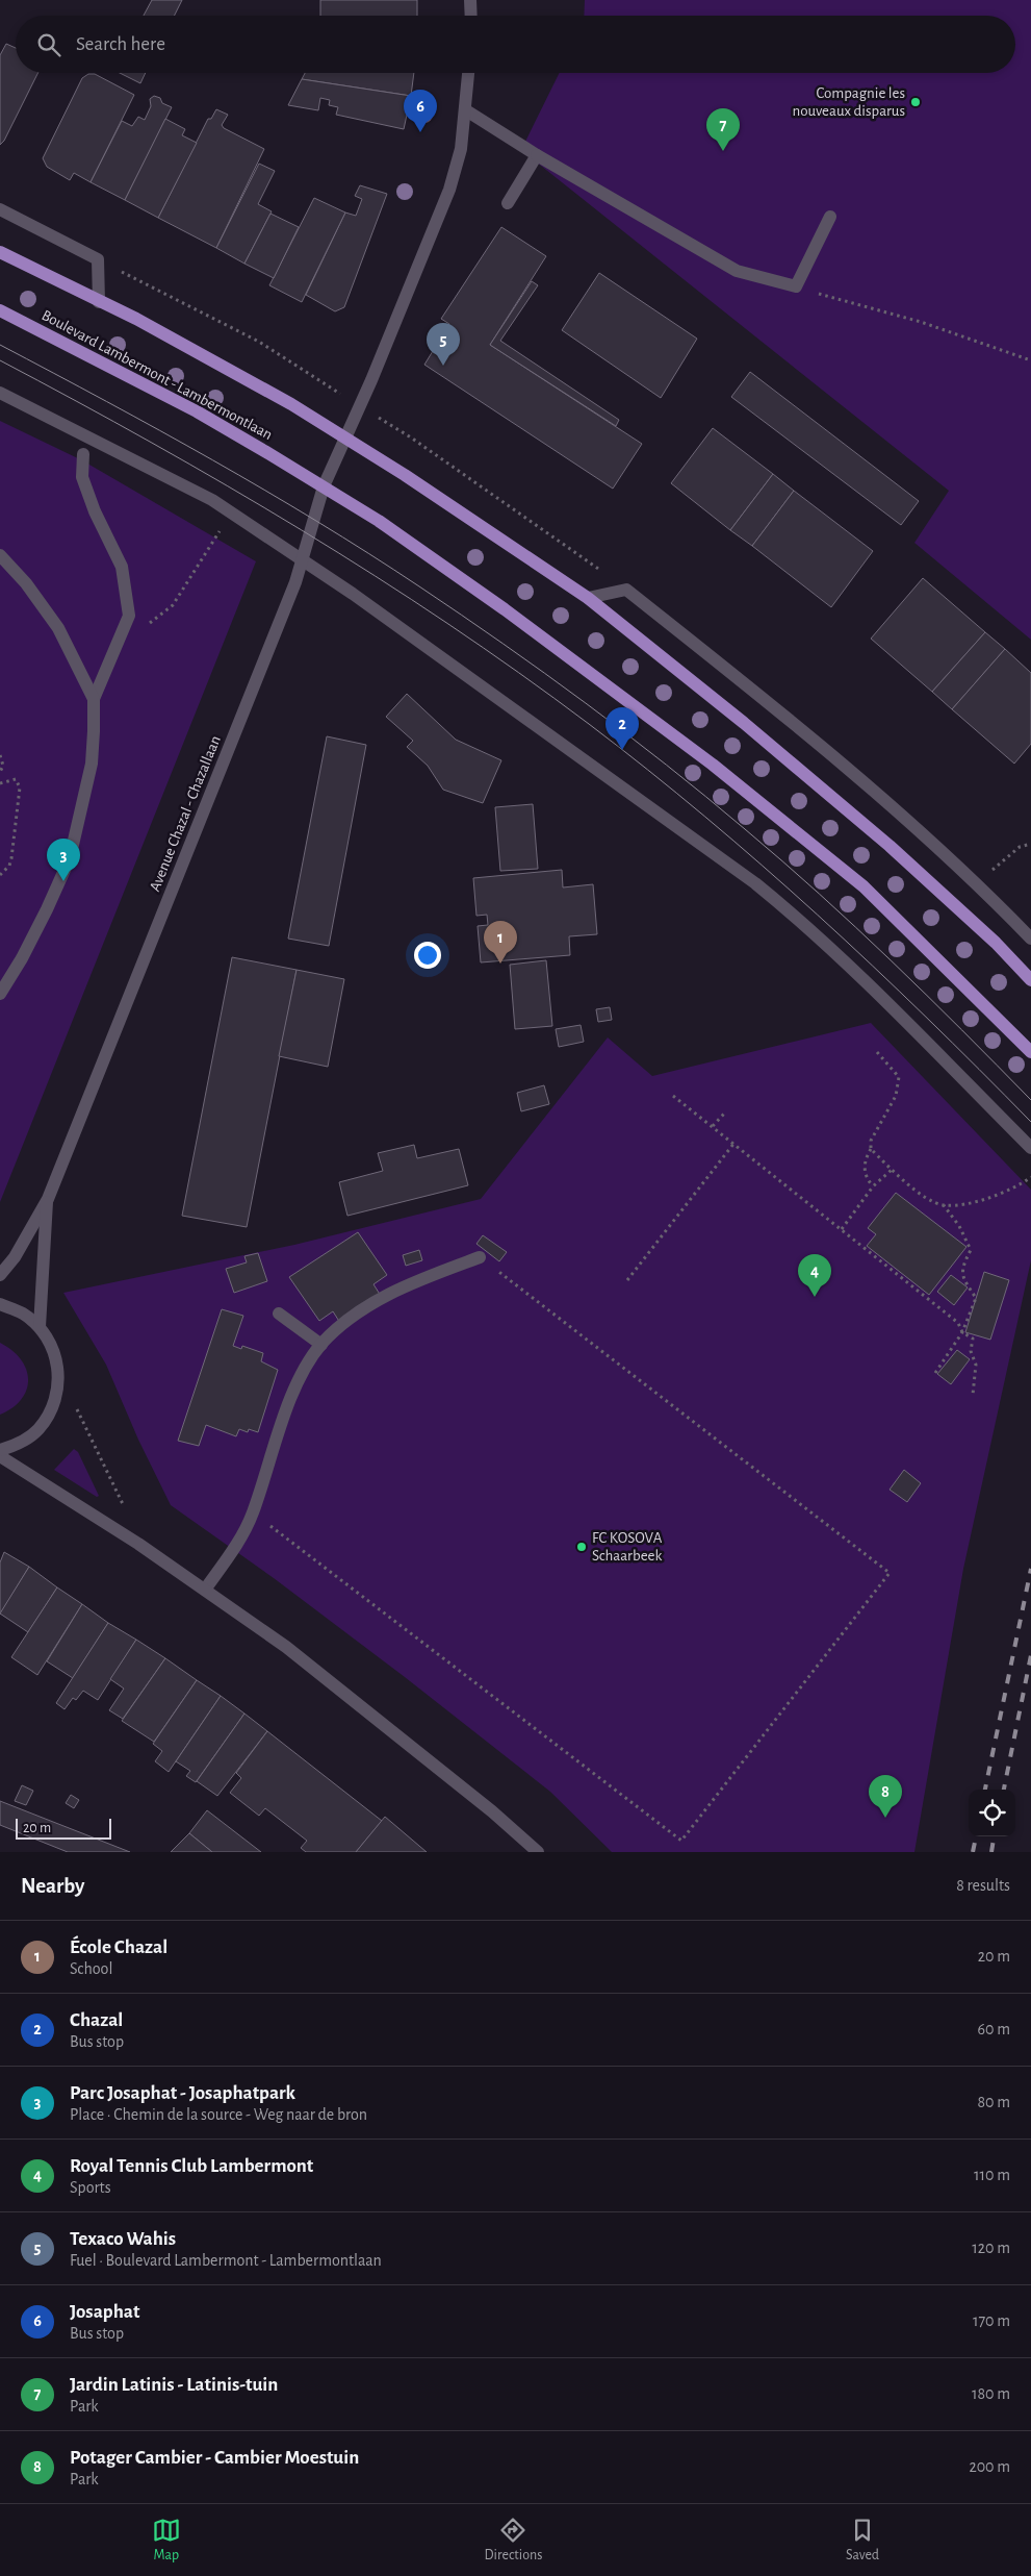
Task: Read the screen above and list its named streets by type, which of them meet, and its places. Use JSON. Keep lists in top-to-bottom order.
{
  "streets": {
    "main road": ["Boulevard Lambermont - Lambermontlaan"],
    "street": ["Avenue Chazal - Chazallaan"]
  },
  "crossings": [
    ["Boulevard Lambermont - Lambermontlaan", "Avenue Chazal - Chazallaan"]
  ],
  "places": ["Compagnie les nouveaux disparus", "FC KOSOVA Schaarbeek"],
  "scale_bar": "20 m",
  "page": {
    "search": "Search here",
    "pins": [
      "6",
      "7",
      "5",
      "2",
      "3",
      "1",
      "4",
      "8"
    ],
    "scale": "20 m",
    "heading": ["Nearby", "8 results"],
    "list": [
      {
        "mark": "1",
        "name": "École Chazal",
        "note": "School",
        "value": "20 m"
      },
      {
        "mark": "2",
        "name": "Chazal",
        "note": "Bus stop",
        "value": "60 m"
      },
      {
        "mark": "3",
        "name": "Parc Josaphat - Josaphatpark",
        "note": "Place · Chemin de la source - Weg naar de bron",
        "value": "80 m"
      },
      {
        "mark": "4",
        "name": "Royal Tennis Club Lambermont",
        "note": "Sports",
        "value": "110 m"
      },
      {
        "mark": "5",
        "name": "Texaco Wahis",
        "note": "Fuel · Boulevard Lambermont - Lambermontlaan",
        "value": "120 m"
      },
      {
        "mark": "6",
        "name": "Josaphat",
        "note": "Bus stop",
        "value": "170 m"
      },
      {
        "mark": "7",
        "name": "Jardin Latinis - Latinis-tuin",
        "note": "Park",
        "value": "180 m"
      },
      {
        "mark": "8",
        "name": "Potager Cambier - Cambier Moestuin",
        "note": "Park",
        "value": "200 m"
      }
    ],
    "nav": ["Map", "Directions", "Saved"]
  }
}
